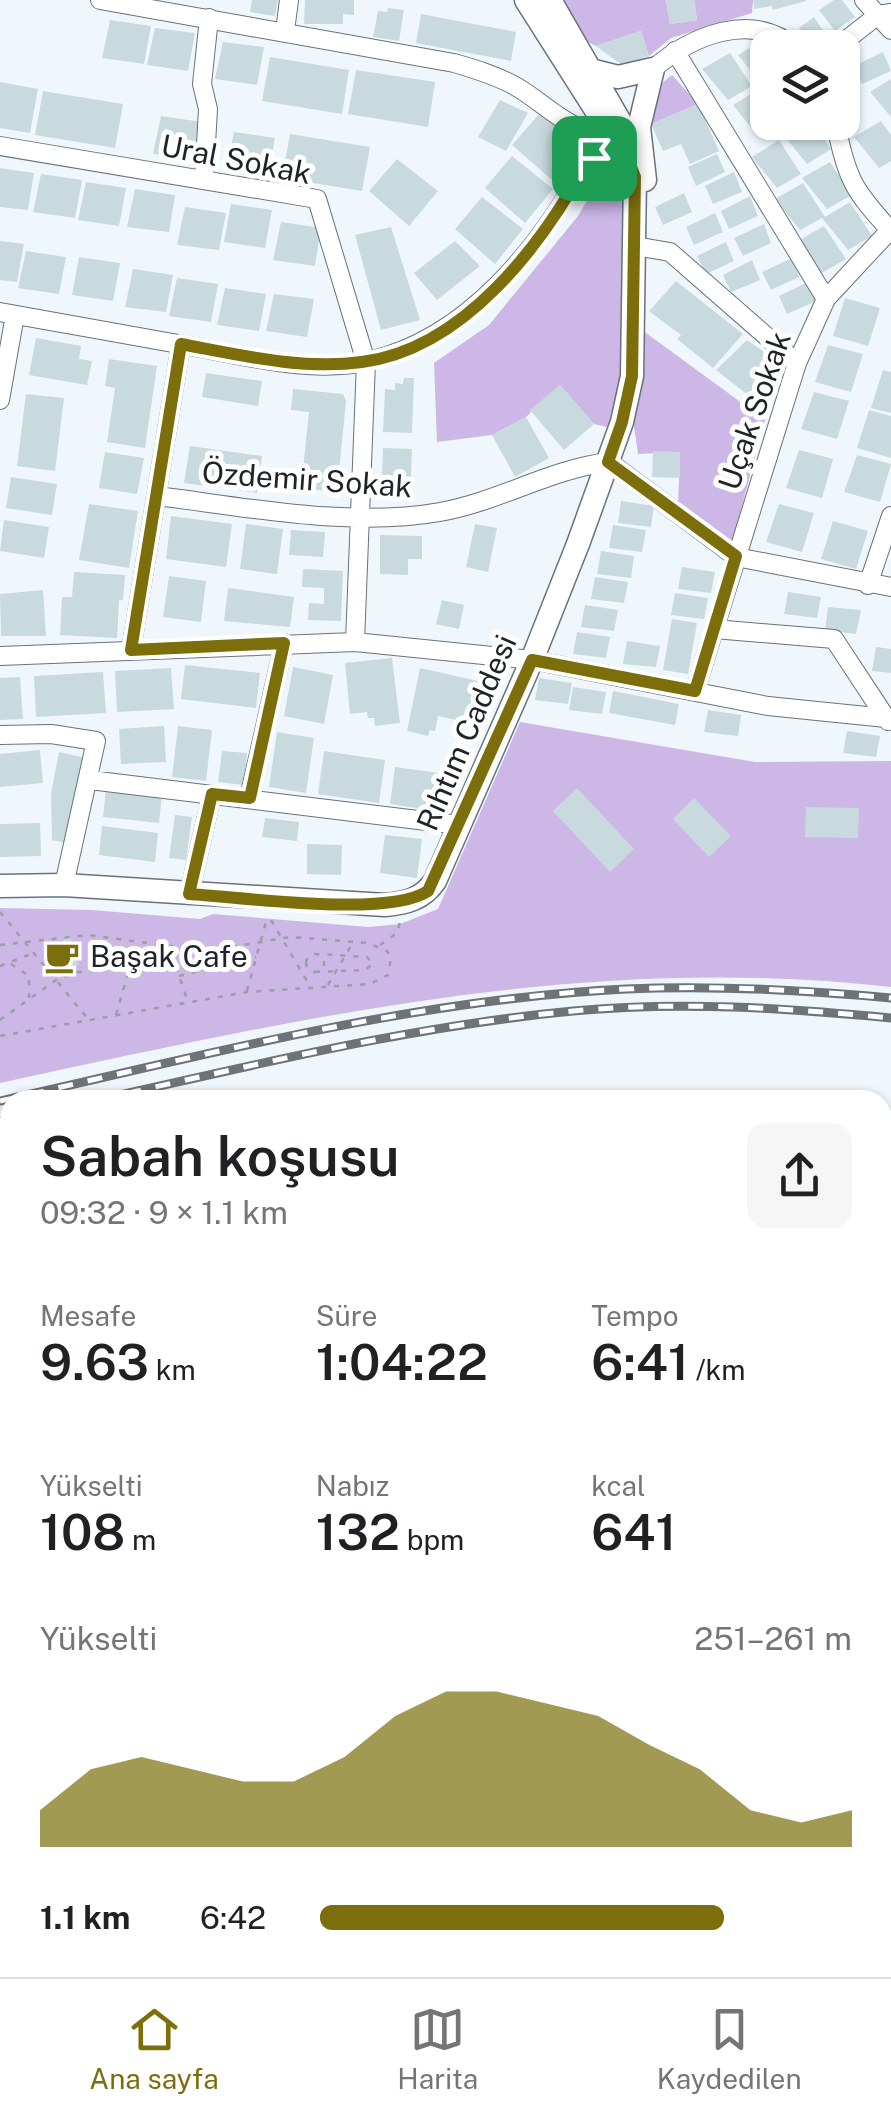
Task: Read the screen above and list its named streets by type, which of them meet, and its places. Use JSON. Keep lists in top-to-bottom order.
{
  "streets": {
    "main road": ["Rıhtım Caddesi"],
    "street": ["Ural Sokak", "Uçak Sokak", "Özdemir Sokak"]
  },
  "crossings": [
    ["Ural Sokak", "Özdemir Sokak"],
    ["Özdemir Sokak", "Rıhtım Caddesi"]
  ],
  "places": {
    "cafe": ["Başak Cafe"]
  },
  "page": {
    "heading": ["Sabah koşusu", "09:32 · 9 × 1.1 km"],
    "stats": [
      ["Mesafe", "9.63 km"],
      ["Süre", "1:04:22"],
      ["Tempo", "6:41 /km"],
      ["Yükselti", "108 m"],
      ["Nabız", "132 bpm"],
      ["kcal", "641"]
    ],
    "chart": ["Yükselti", "251–261 m"],
    "list": [
      {
        "name": "1.1 km",
        "note": "6:42"
      }
    ],
    "tabs": ["Ana sayfa", "Harita", "Kaydedilen"]
  }
}
